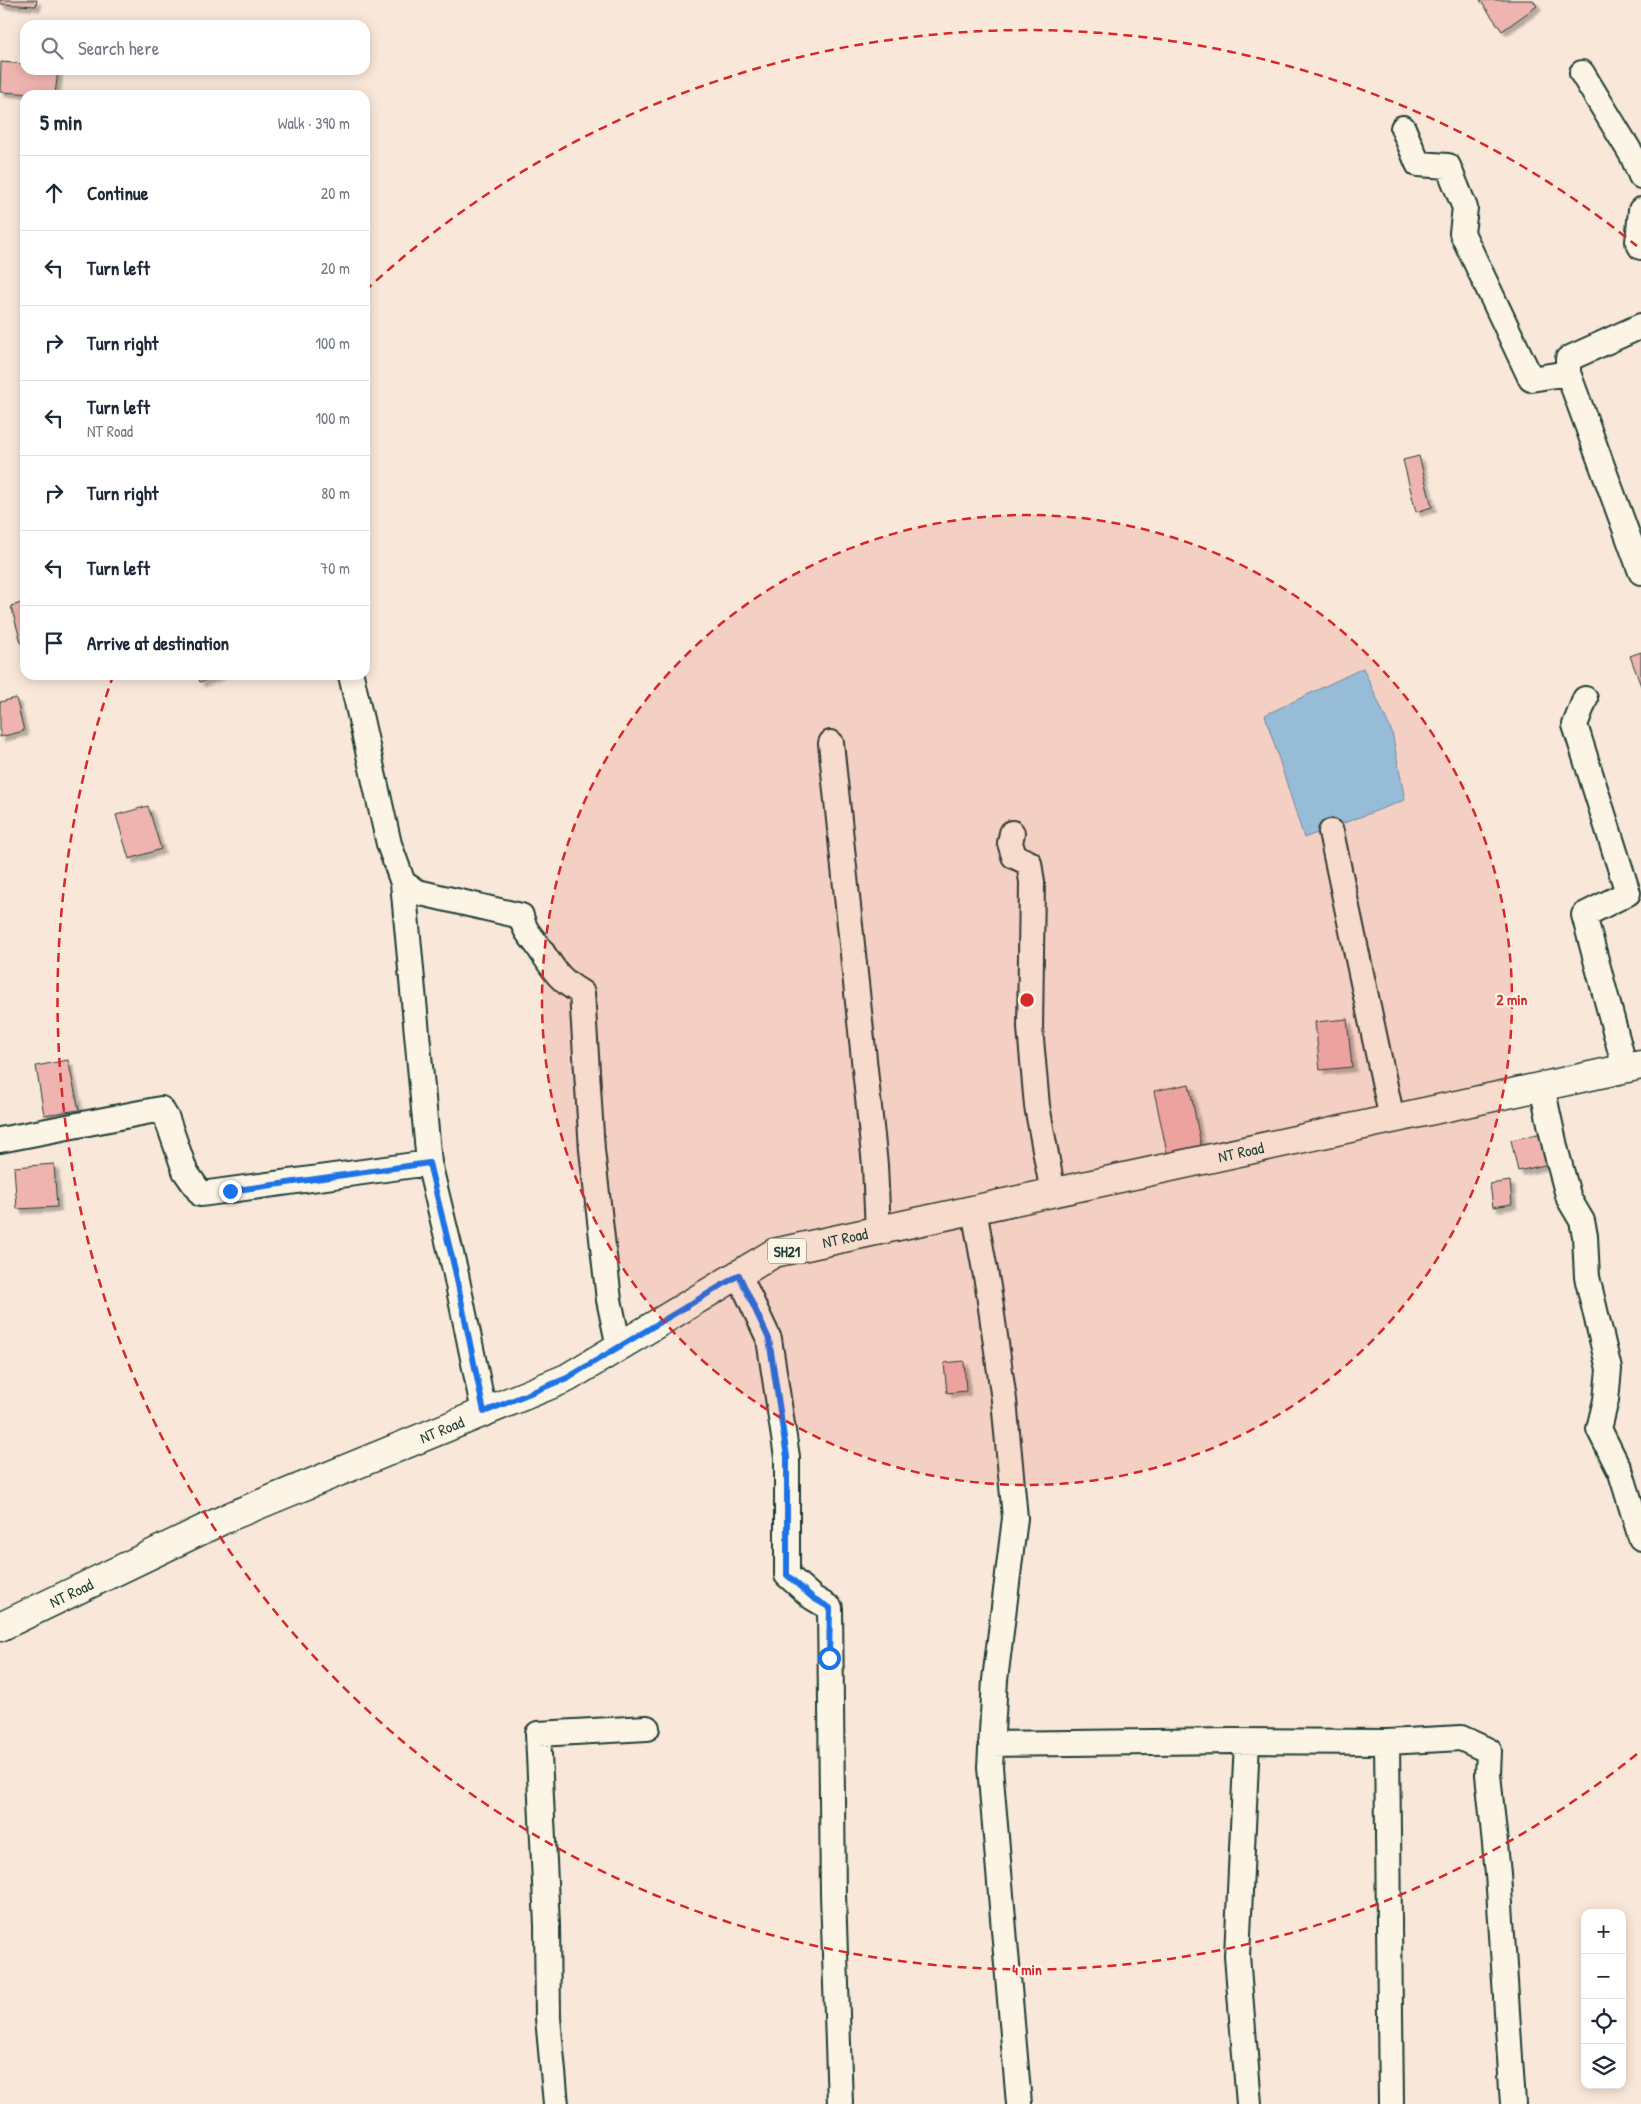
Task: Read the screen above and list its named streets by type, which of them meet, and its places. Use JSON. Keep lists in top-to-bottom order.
{
  "streets": {
    "main road": ["NT Road", "SH21"]
  },
  "page": {
    "search": "Search here",
    "heading": ["5 min", "Walk · 390 m"],
    "list": [
      ["Continue", "20 m"],
      ["Turn left", "20 m"],
      ["Turn right", "100 m"],
      ["Turn left", "NT Road", "100 m"],
      ["Turn right", "80 m"],
      ["Turn left", "70 m"],
      "Arrive at destination"
    ],
    "map_buttons": ["+", "−"]
  },
  "rings": ["2 min", "4 min"]
}
